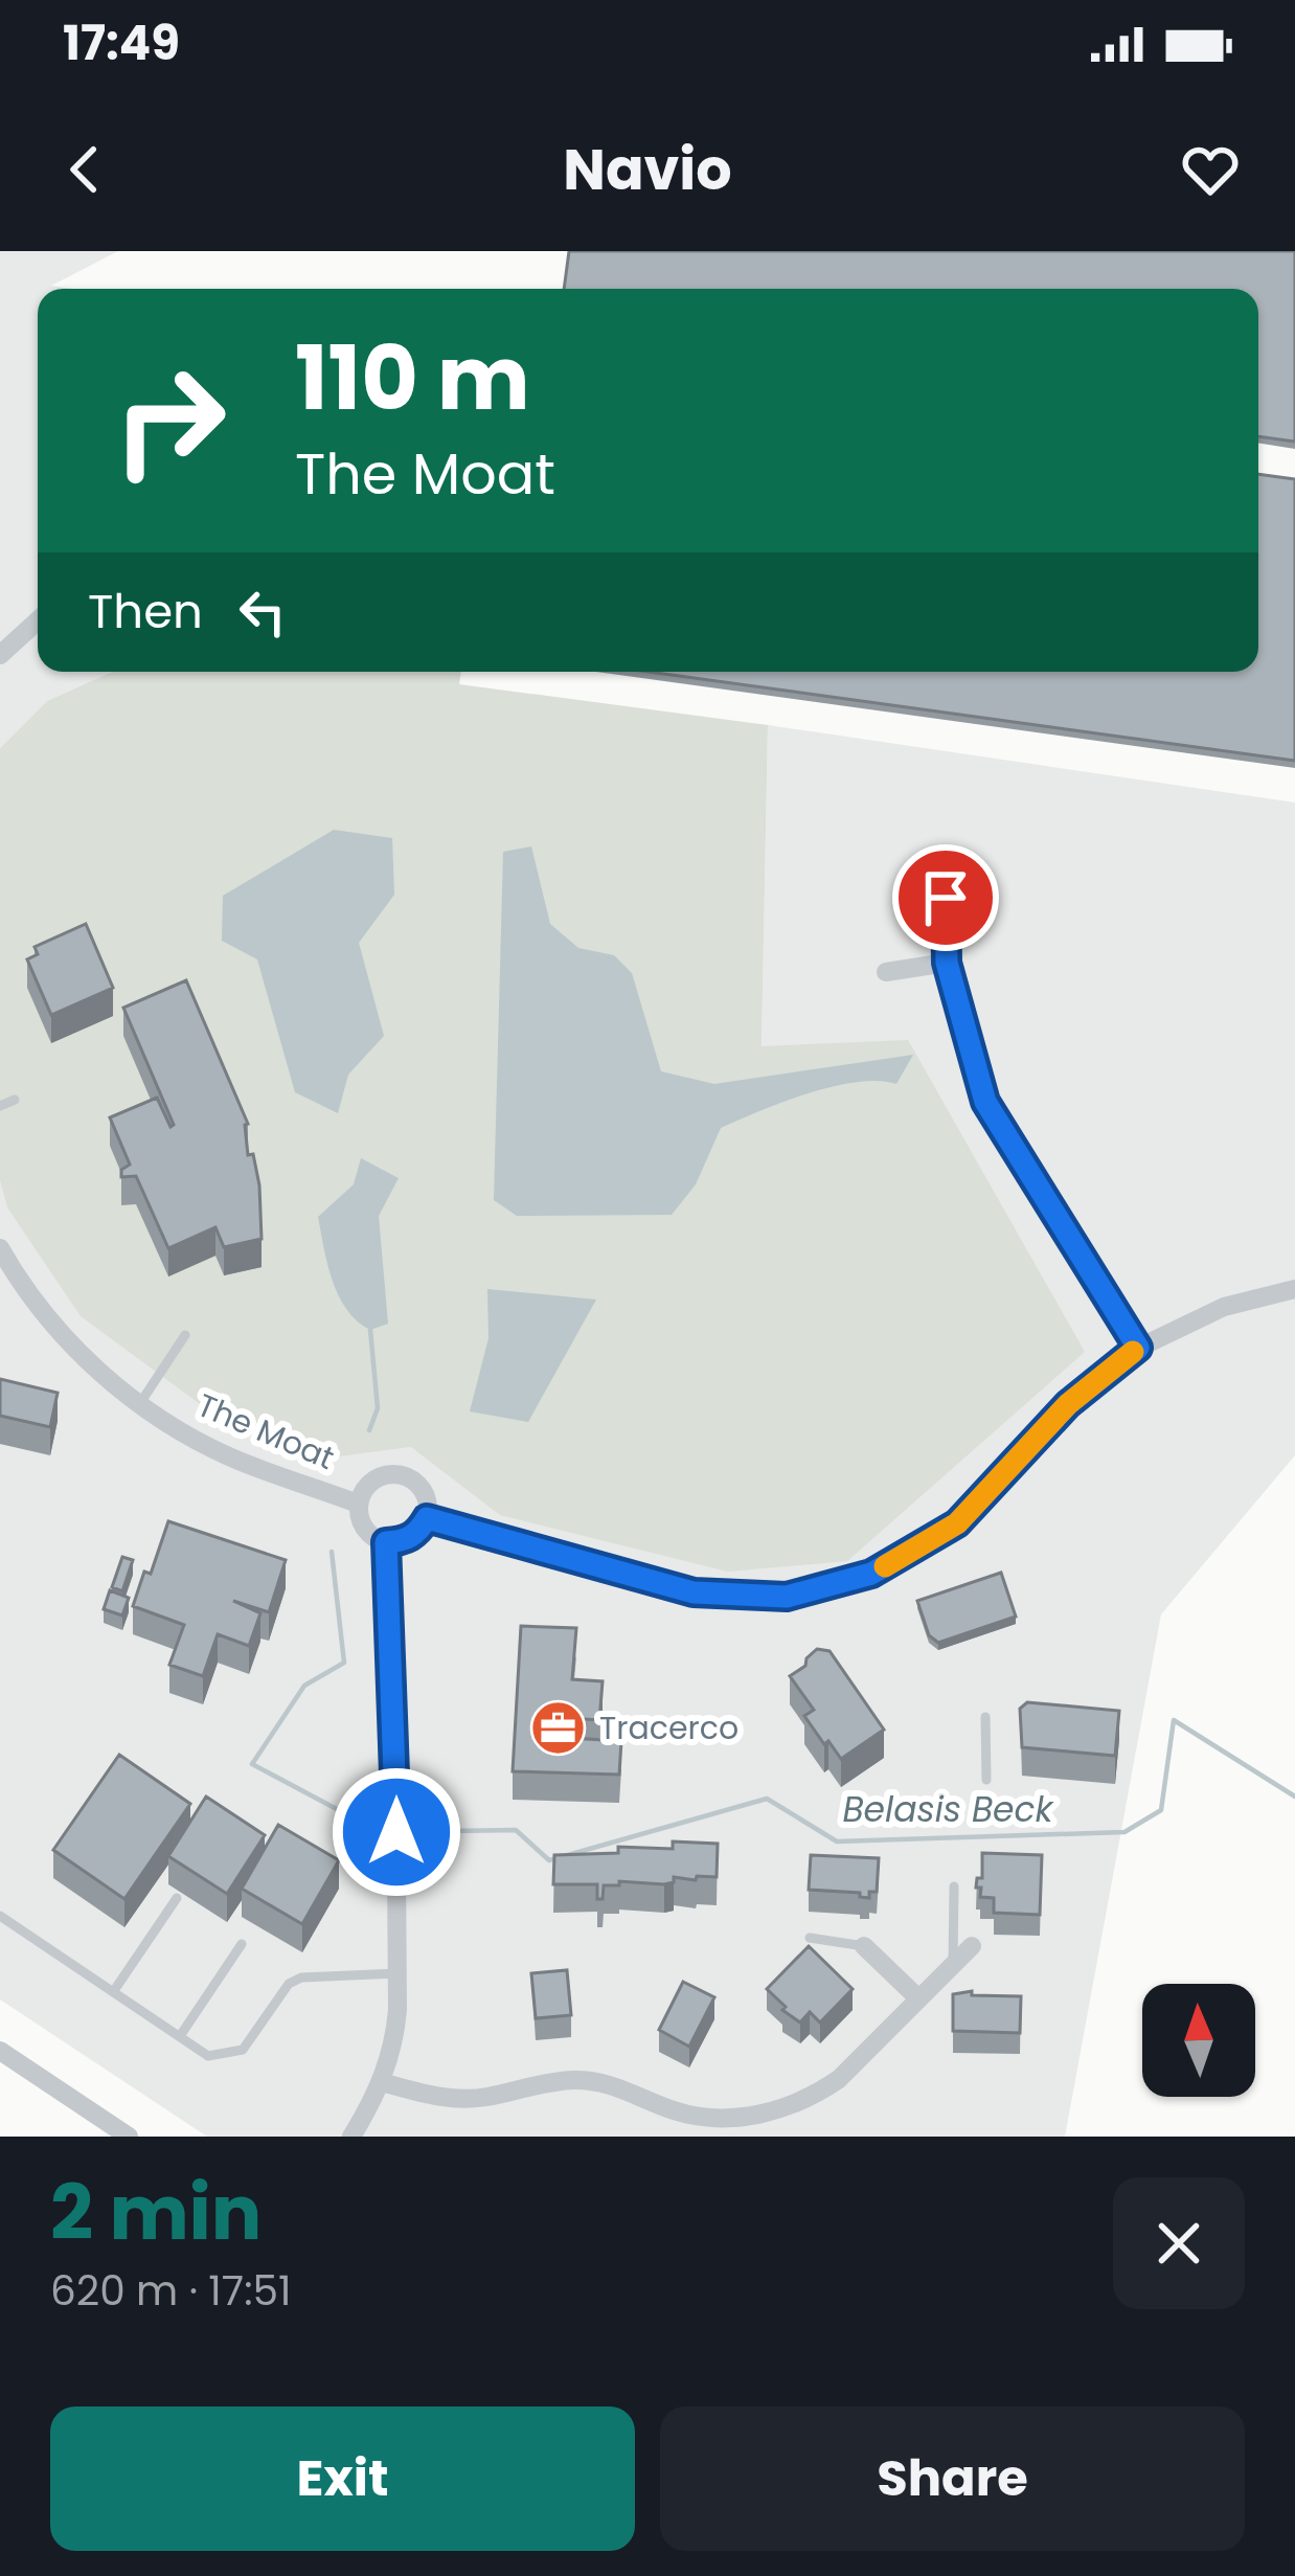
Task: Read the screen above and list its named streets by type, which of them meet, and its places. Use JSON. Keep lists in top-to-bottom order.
{
  "streets": {
    "street": ["The Moat"]
  },
  "water": ["Belasis Beck"],
  "places": {
    "office": ["Tracerco"]
  },
  "north": "top",
  "page": {
    "status": "17:49",
    "header": "Navio",
    "turn": ["110 m", "The Moat"],
    "then": "Then",
    "heading": ["2 min", "620 m · 17:51"],
    "buttons": ["Exit", "Share"]
  }
}
